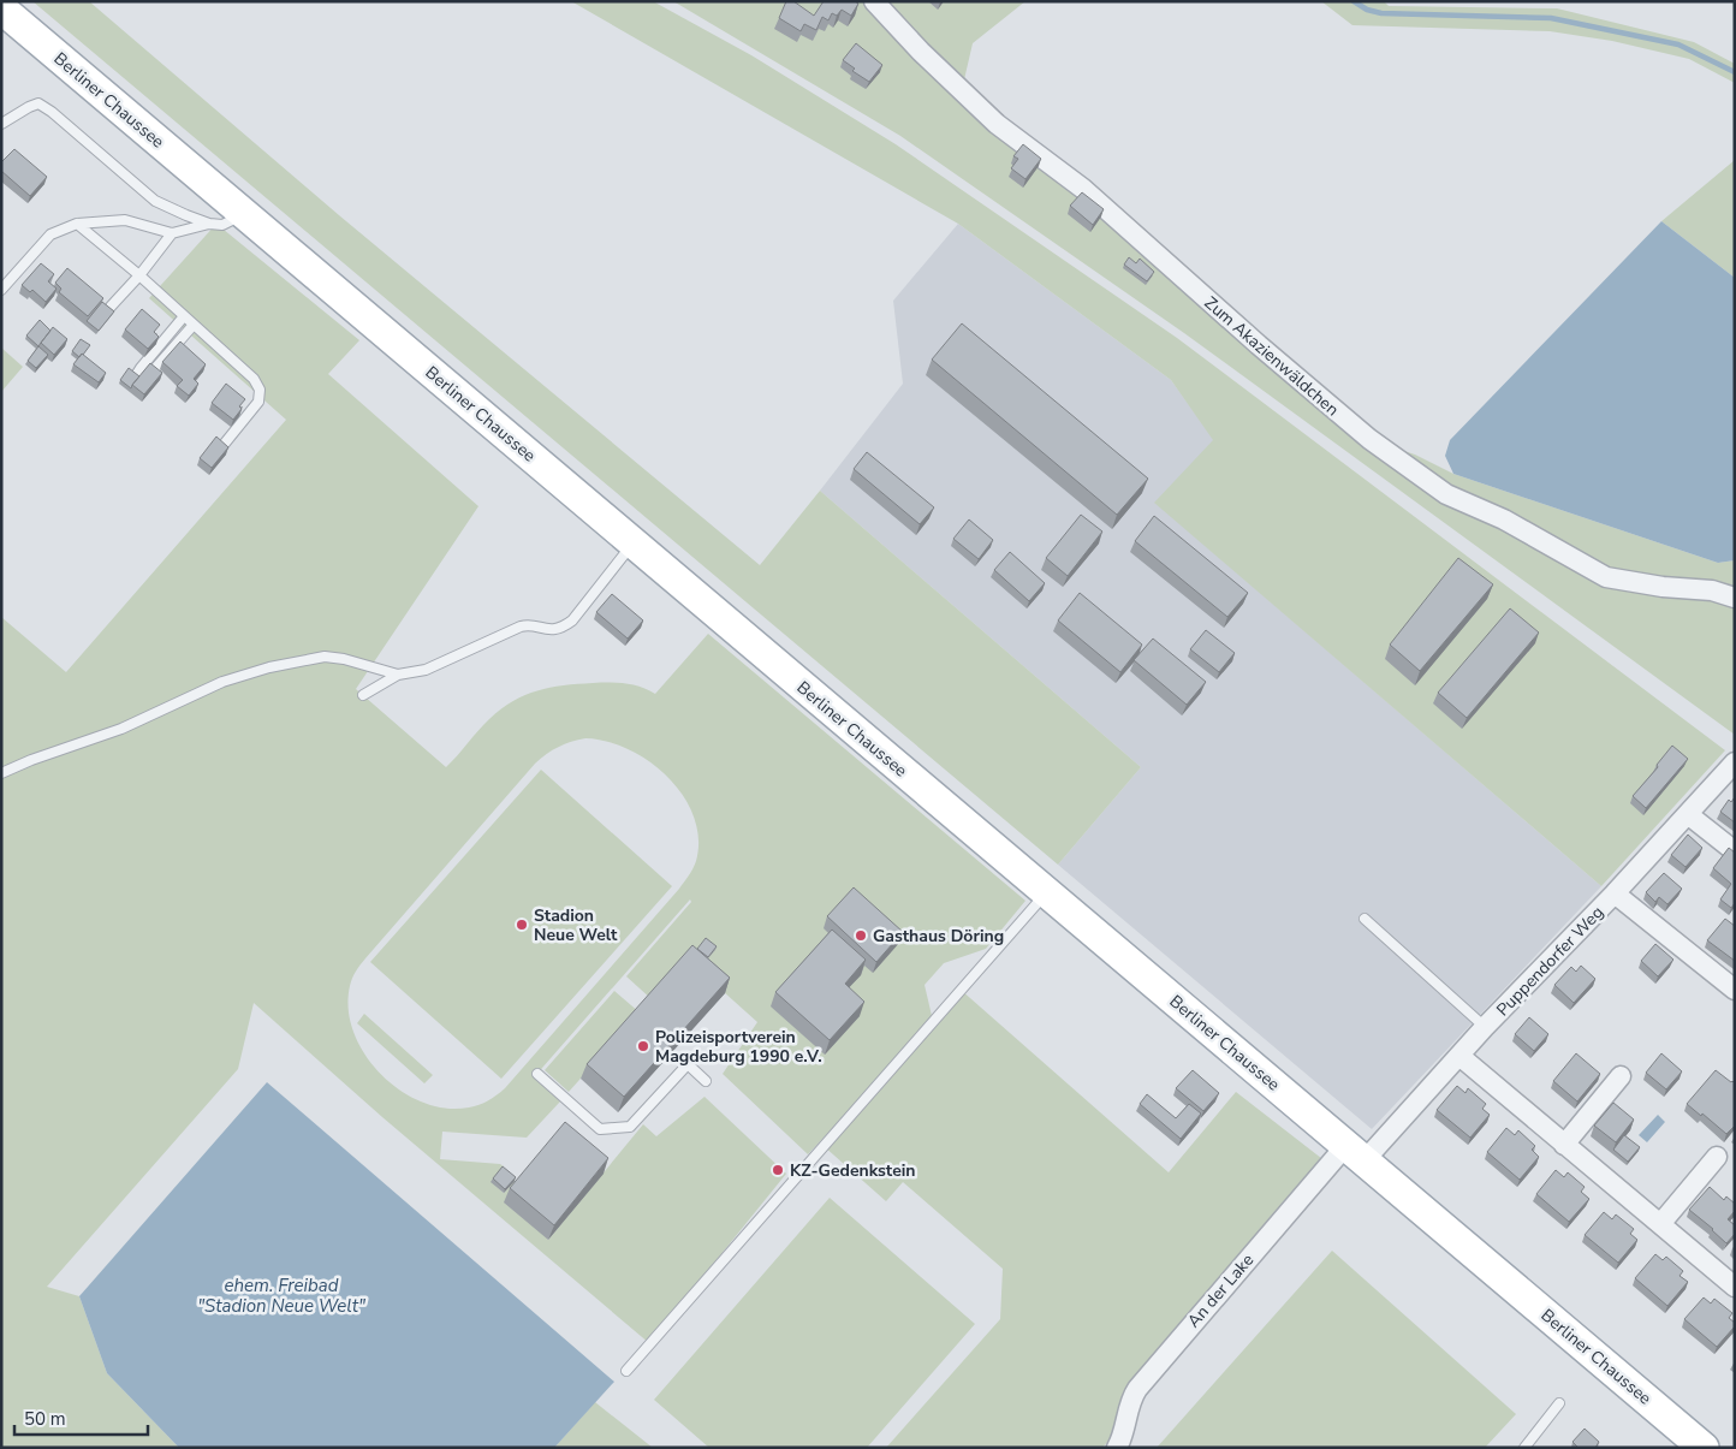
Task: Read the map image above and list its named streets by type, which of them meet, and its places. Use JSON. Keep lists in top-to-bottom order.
{
  "streets": {
    "main road": ["Berliner Chaussee"],
    "street": ["Zum Akazienwäldchen", "Puppendorfer Weg", "An der Lake"]
  },
  "crossings": [
    ["Berliner Chaussee", "Puppendorfer Weg"],
    ["Berliner Chaussee", "An der Lake"],
    ["Puppendorfer Weg", "An der Lake"]
  ],
  "water": ["ehem. Freibad \"Stadion Neue Welt\""],
  "places": [
    "Stadion Neue Welt",
    "Gasthaus Döring",
    "Polizeisportverein Magdeburg 1990 e.V.",
    "KZ-Gedenkstein"
  ],
  "scale_bar": "50 m"
}
